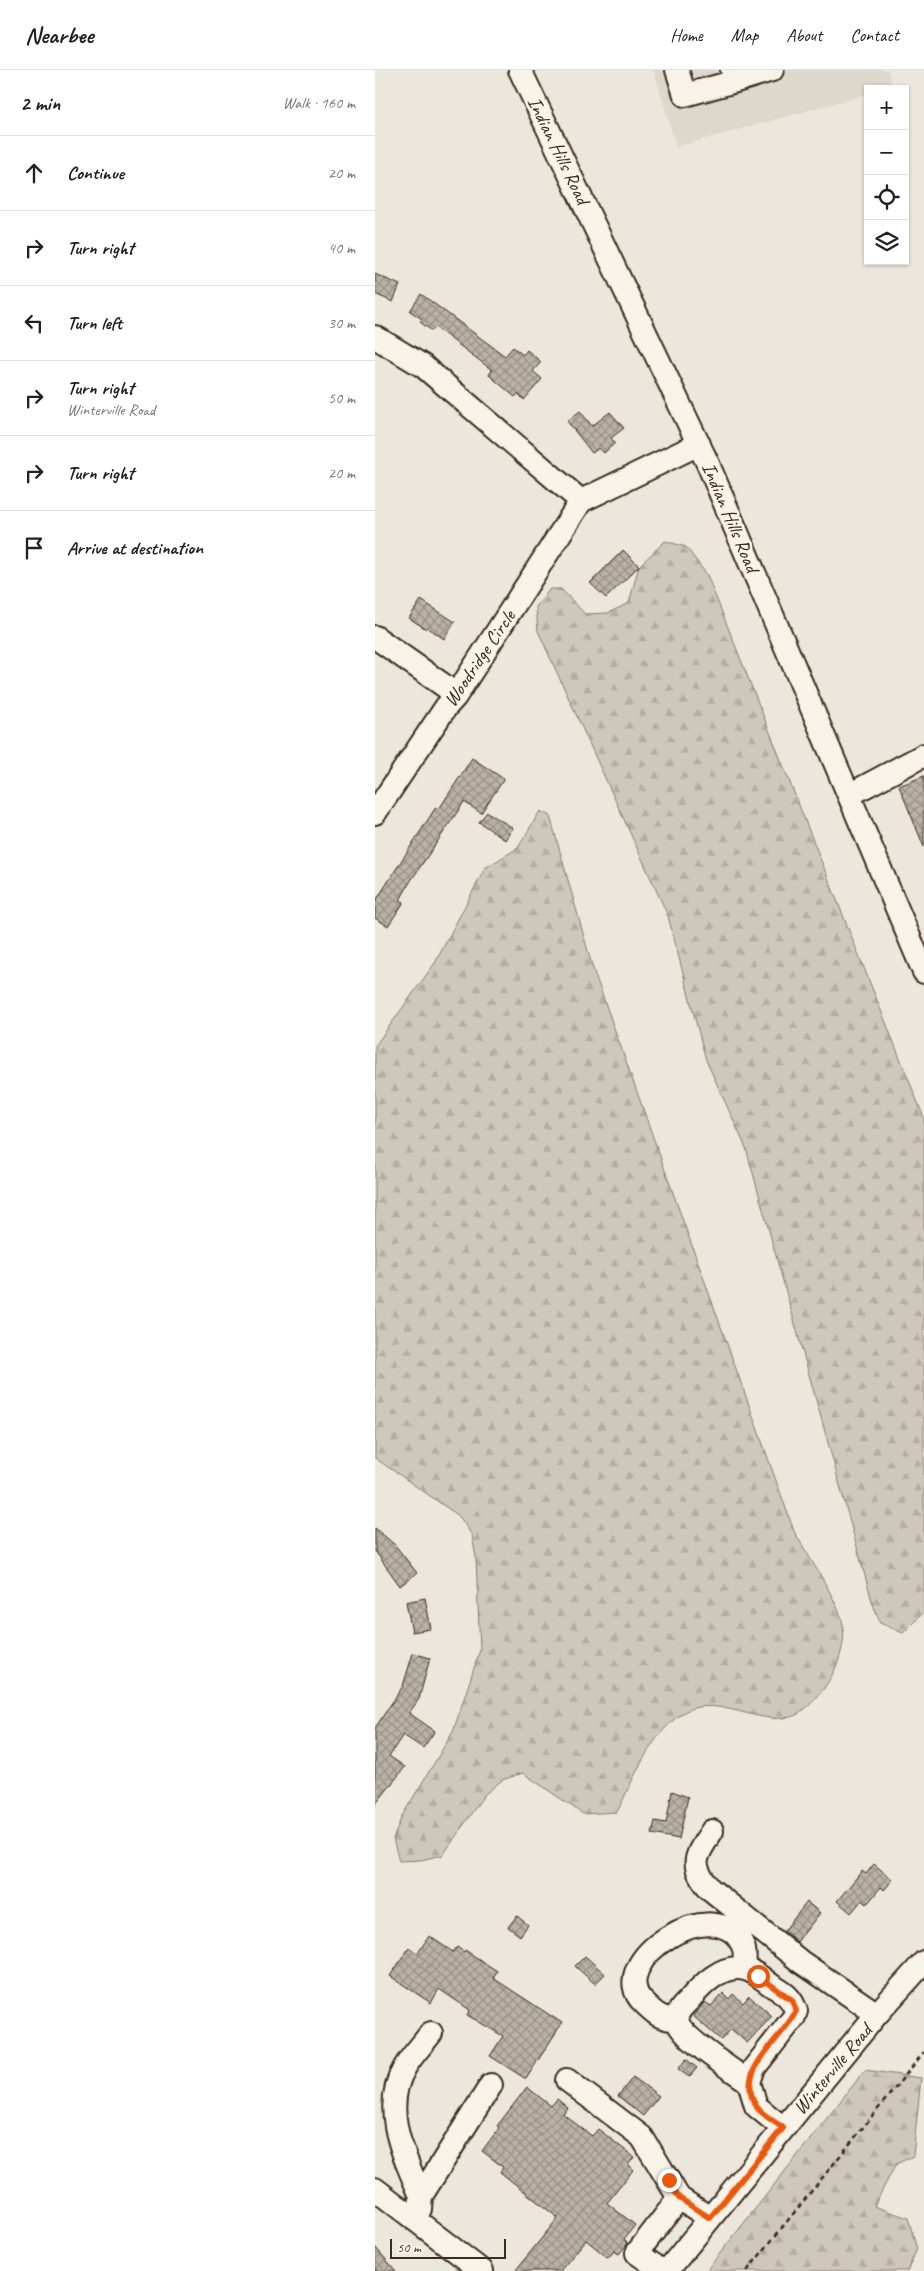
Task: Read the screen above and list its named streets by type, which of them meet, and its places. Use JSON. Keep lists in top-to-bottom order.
{
  "streets": {
    "street": ["Indian Hills Road", "Woodridge Circle", "Winterville Road"]
  },
  "scale_bar": "50 m",
  "page": {
    "header": "Nearbee",
    "nav": [
      "Home",
      "Map",
      "About",
      "Contact"
    ],
    "heading": ["2 min", "Walk · 160 m"],
    "map_buttons": ["+", "−"],
    "list": [
      ["Continue", "20 m"],
      ["Turn right", "40 m"],
      ["Turn left", "30 m"],
      ["Turn right", "Winterville Road", "50 m"],
      ["Turn right", "20 m"],
      "Arrive at destination"
    ],
    "scale": "50 m"
  }
}
